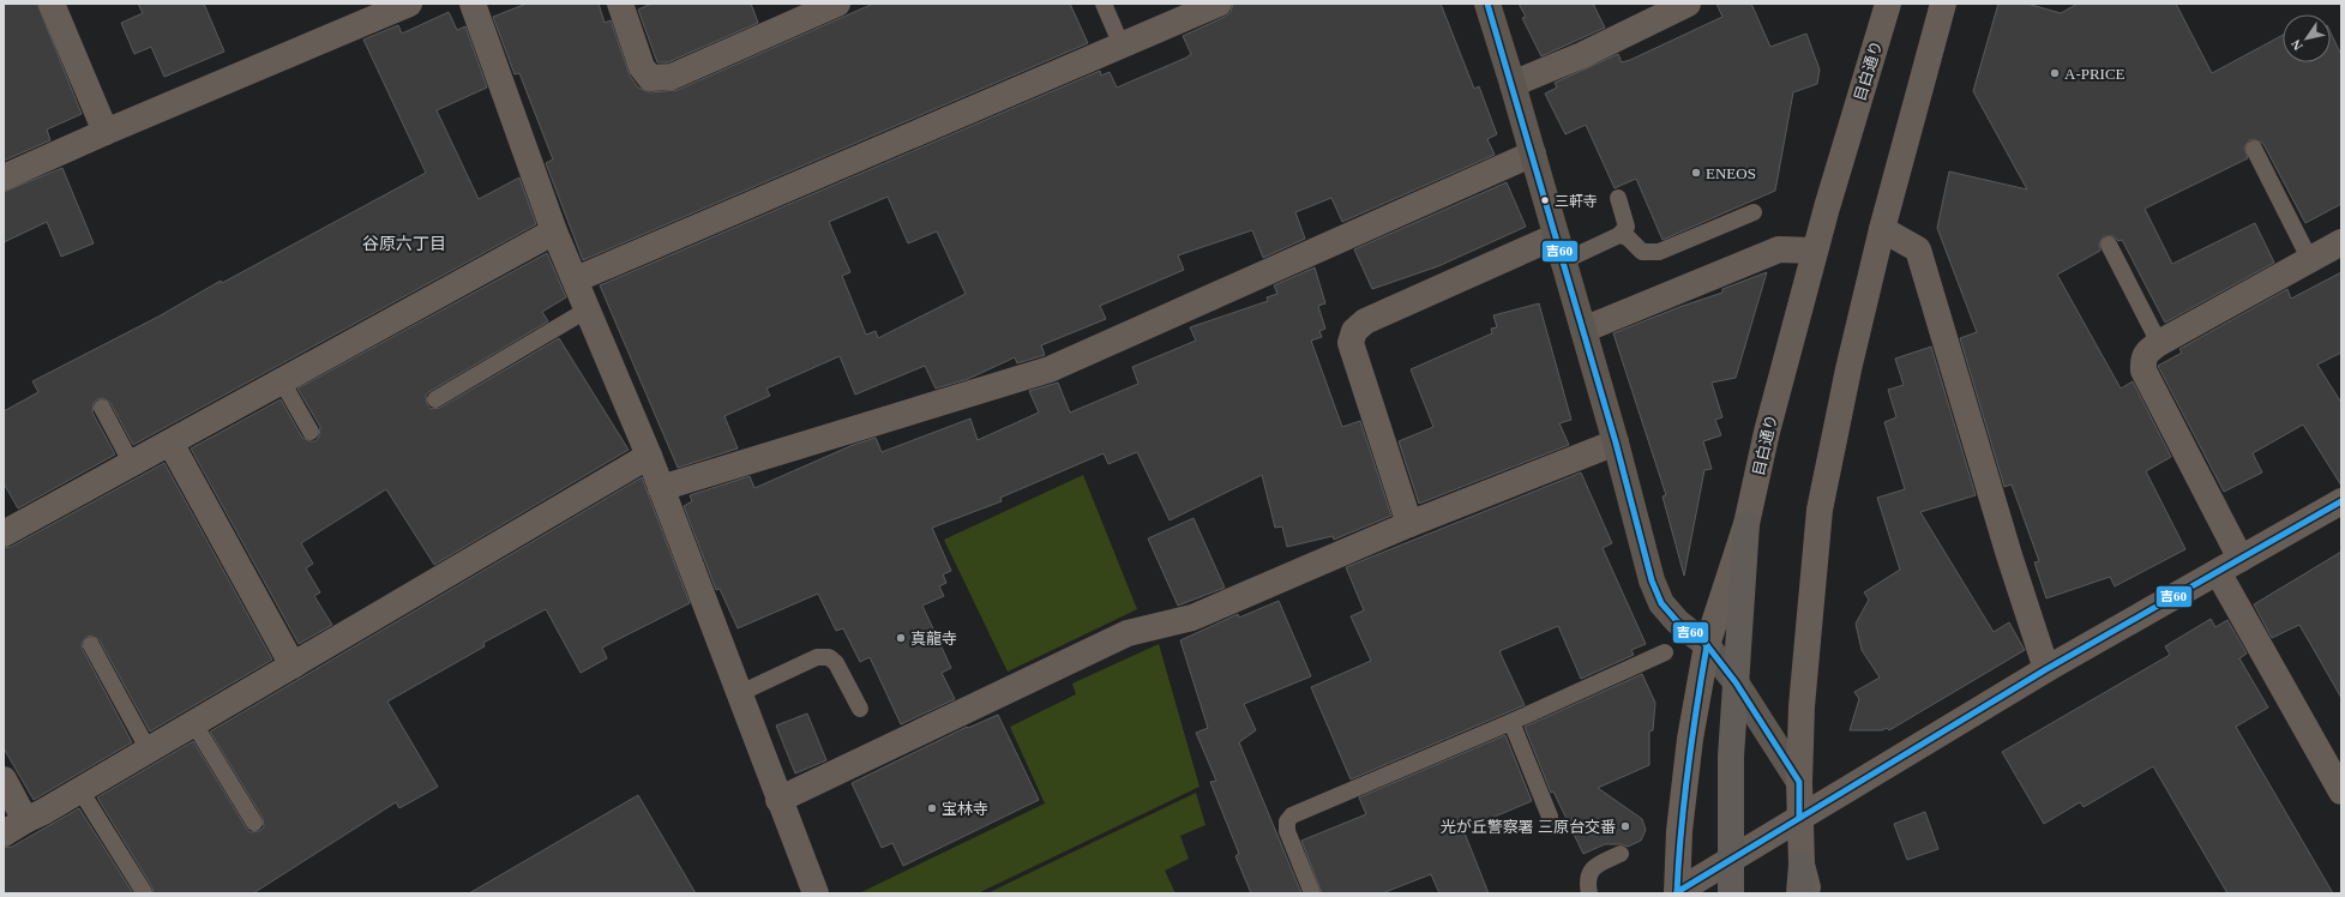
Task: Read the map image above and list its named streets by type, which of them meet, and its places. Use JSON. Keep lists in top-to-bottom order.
{
  "streets": {
    "main road": ["目白通り"]
  },
  "districts": ["谷原六丁目"],
  "places": [
    "A-PRICE",
    "ENEOS",
    "三軒寺",
    "真龍寺",
    "宝林寺",
    "光が丘警察署 三原台交番"
  ],
  "lines": ["transit line 吉60"],
  "north": "bottom left"
}
